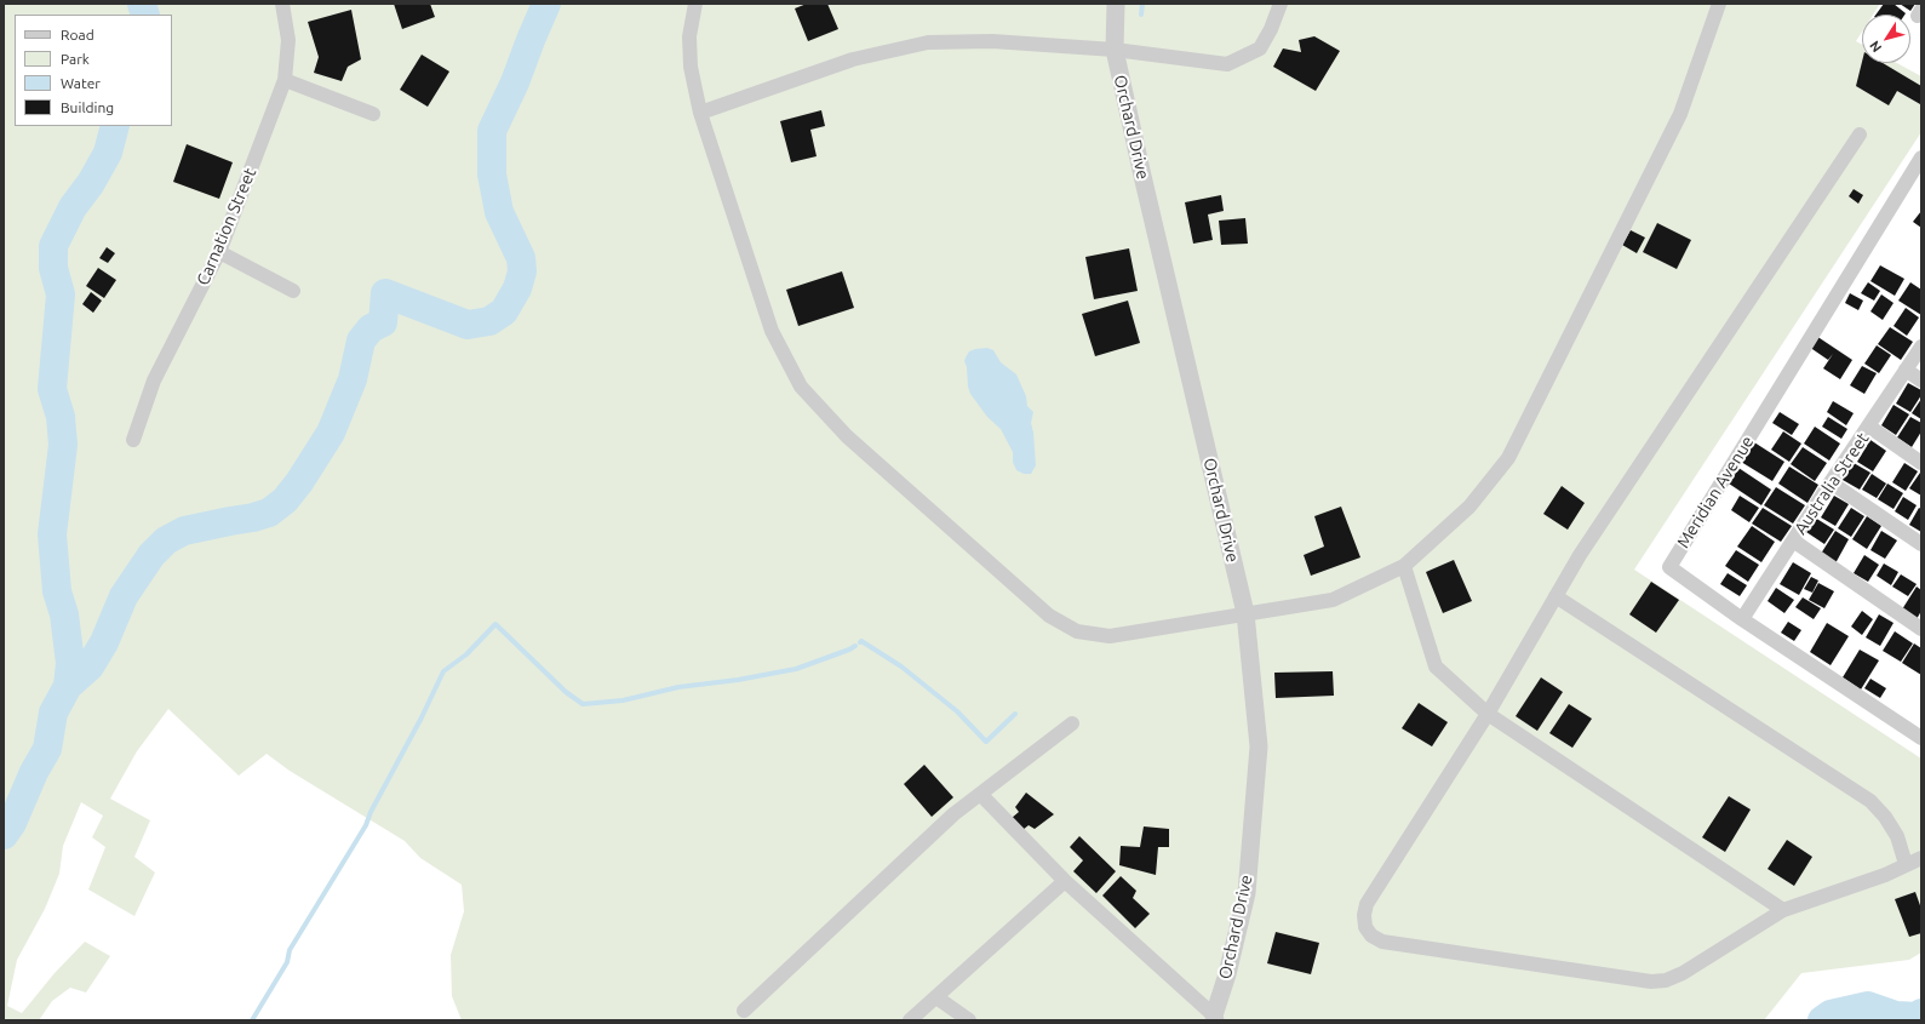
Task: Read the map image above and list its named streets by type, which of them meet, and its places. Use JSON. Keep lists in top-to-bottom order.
{
  "streets": {
    "street": [
      "Orchard Drive",
      "Carnation Street",
      "Australia Street",
      "Meridian Avenue"
    ]
  },
  "crossings": [
    ["Australia Street", "Meridian Avenue"]
  ],
  "legend": [
    "Road",
    "Park",
    "Water",
    "Building"
  ],
  "north": "bottom left"
}
